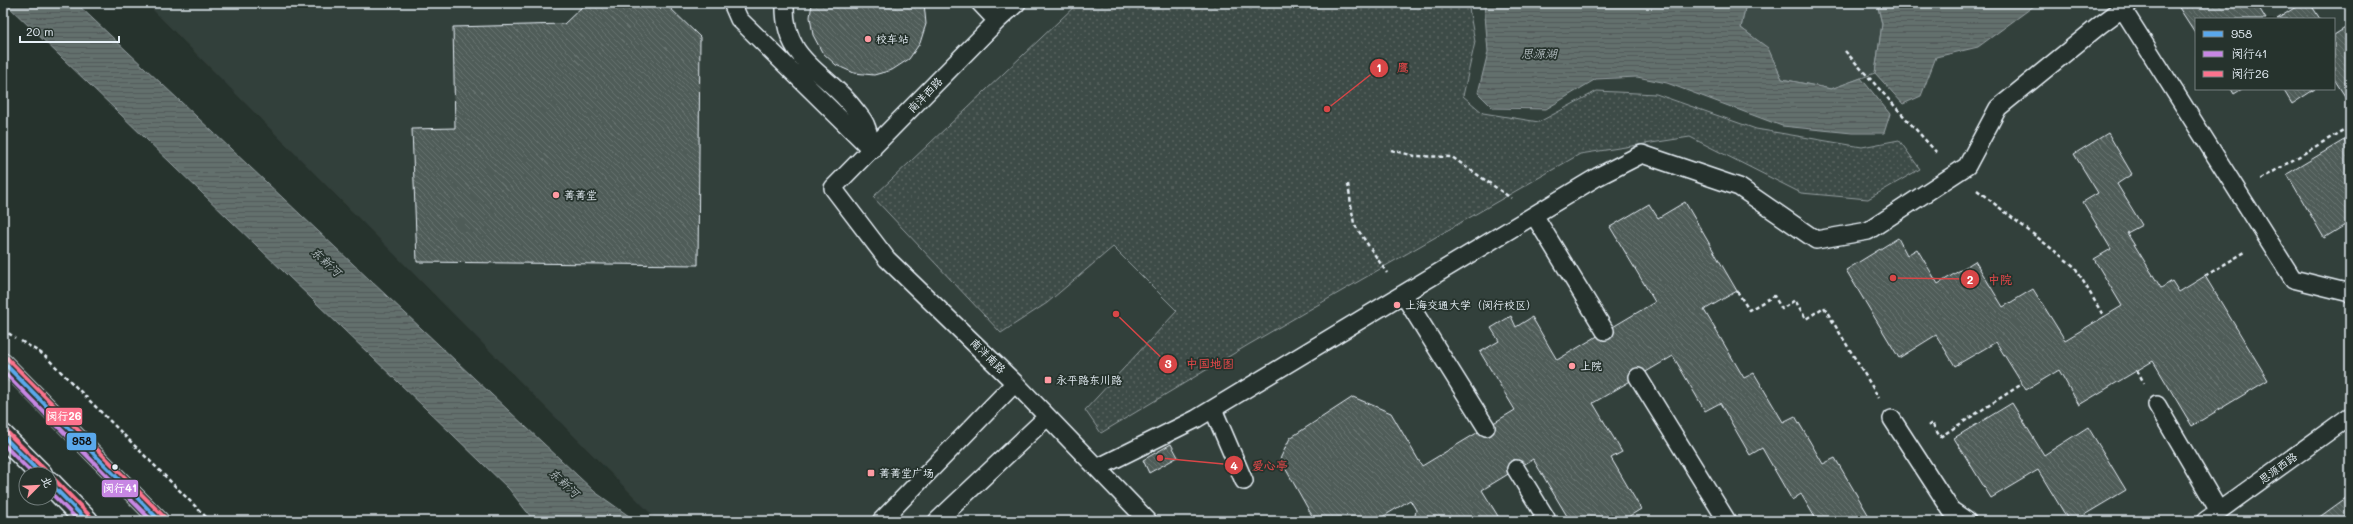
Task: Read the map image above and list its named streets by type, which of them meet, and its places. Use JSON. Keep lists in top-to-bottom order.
{
  "streets": {
    "lane": ["南洋西路", "南洋南路", "思源西路"]
  },
  "crossings": [
    ["南洋西路", "南洋南路"]
  ],
  "water": ["思源湖", "东新河"],
  "places": {
    "other": [
      "校车站",
      "鹰",
      "菁菁堂",
      "中院",
      "上海交通大学（闵行校区）",
      "中国地图",
      "上院",
      "爱心亭"
    ],
    "transit": ["永平路东川路", "菁菁堂广场"]
  },
  "lines": ["transit line 闵行26", "transit line 958", "transit line 闵行41"],
  "legend": ["958", "闵行41", "闵行26"],
  "scale_bar": "20 m",
  "north": "top right"
}
